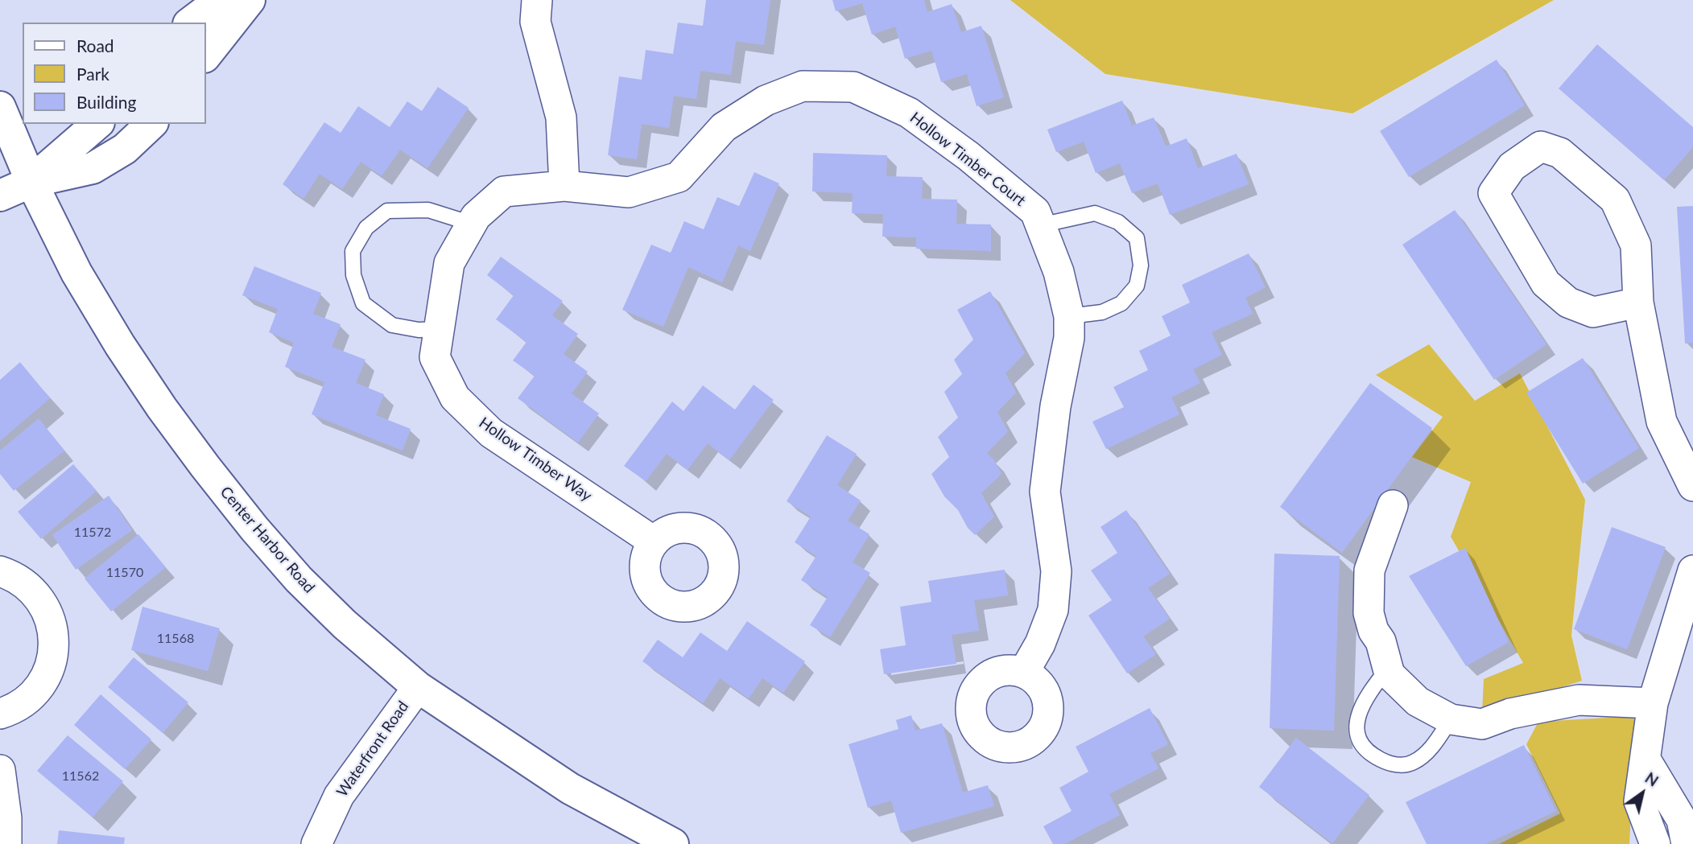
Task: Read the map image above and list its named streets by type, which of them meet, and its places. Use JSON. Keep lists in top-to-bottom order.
{
  "streets": {
    "street": [
      "Hollow Timber Court",
      "Hollow Timber Way",
      "Center Harbor Road",
      "Waterfront Road"
    ]
  },
  "crossings": [
    ["Hollow Timber Court", "Hollow Timber Way"],
    ["Center Harbor Road", "Waterfront Road"]
  ],
  "house_numbers": [
    "11572",
    "11570",
    "11568",
    "11562"
  ],
  "legend": ["Road", "Park", "Building"],
  "north": "top right"
}
